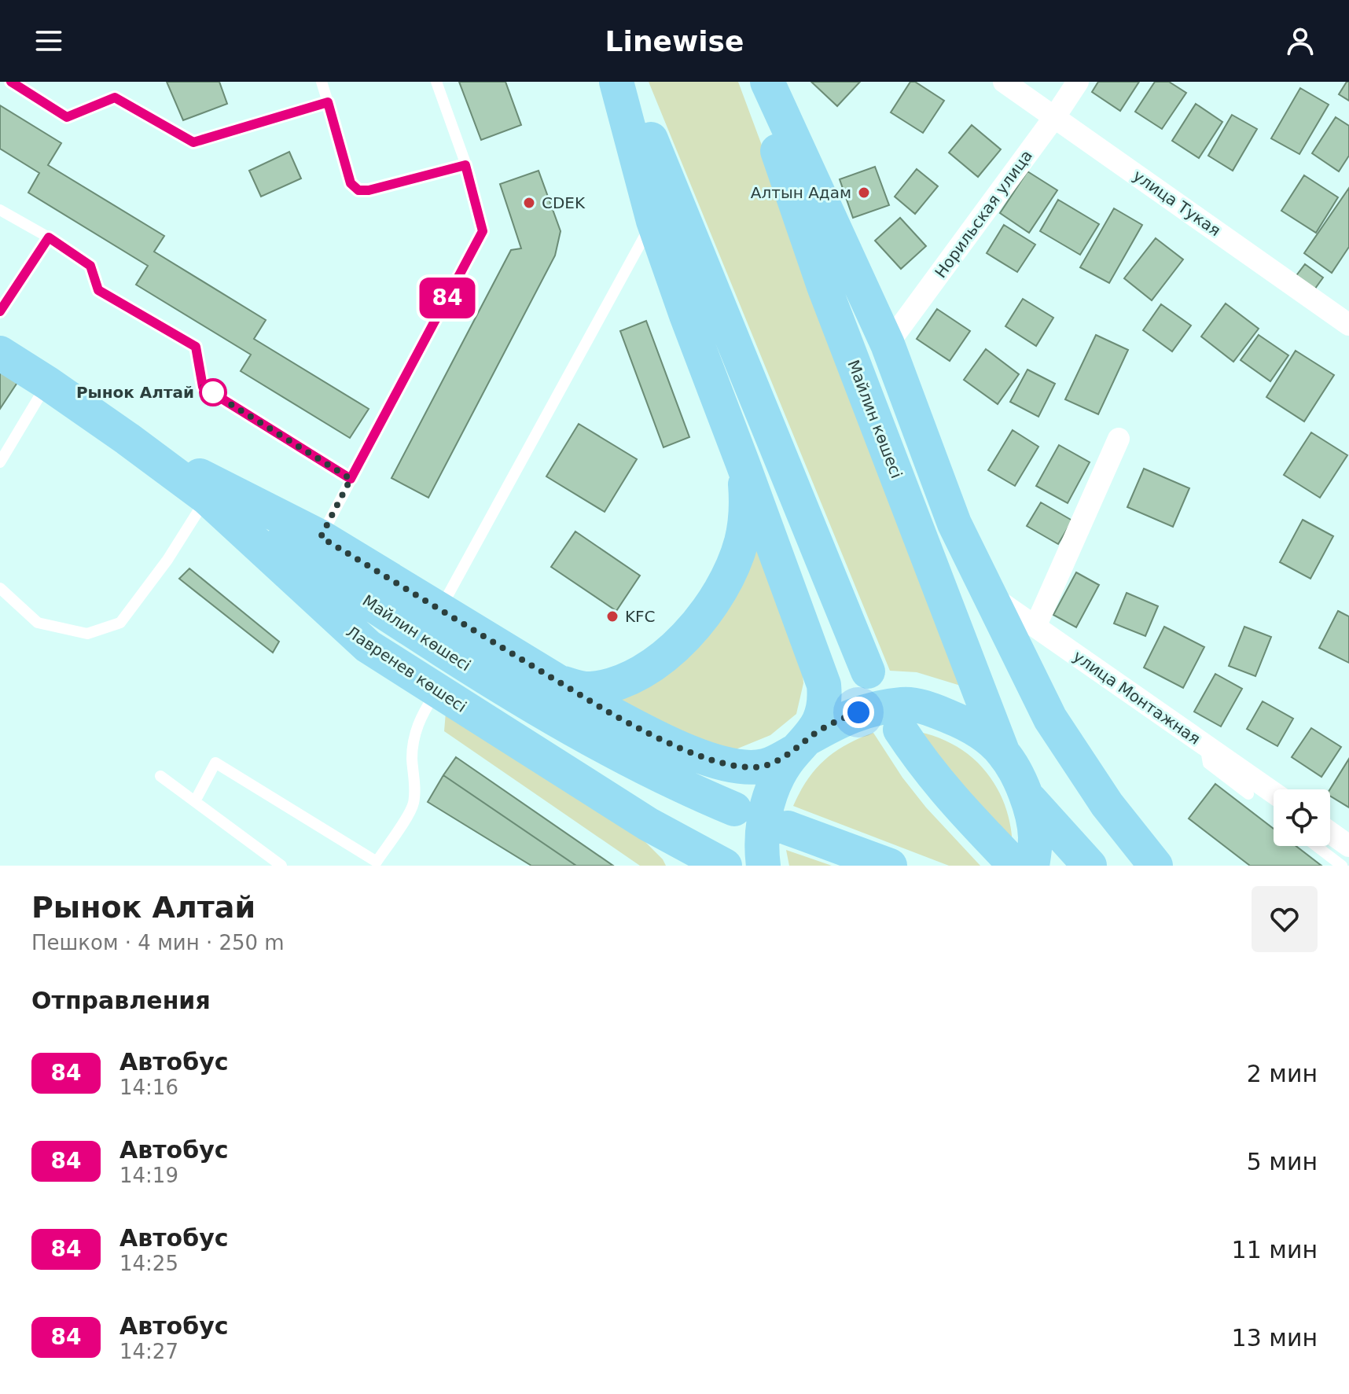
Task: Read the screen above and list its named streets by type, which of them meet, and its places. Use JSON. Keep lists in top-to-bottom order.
{
  "streets": {
    "main road": ["Майлин көшесі", "Лавренев көшесі"],
    "street": ["улица Тукая", "Норильская улица", "улица Монтажная"]
  },
  "crossings": [
    ["улица Тукая", "Норильская улица"],
    ["Майлин көшесі", "Лавренев көшесі"]
  ],
  "places": [
    "Алтын Адам",
    "CDEK",
    "Рынoк Алтай",
    "KFC"
  ],
  "lines": ["bus line 84"],
  "page": {
    "header": "Linewise",
    "on_map": "84",
    "heading": [
      ["Рынoк Алтай", "Пешком · 4 мин · 250 m"],
      "Отправления"
    ],
    "list": [
      {
        "mark": "84",
        "name": "Автобус",
        "note": "14:16",
        "value": "2 мин"
      },
      {
        "mark": "84",
        "name": "Автобус",
        "note": "14:19",
        "value": "5 мин"
      },
      {
        "mark": "84",
        "name": "Автобус",
        "note": "14:25",
        "value": "11 мин"
      },
      {
        "mark": "84",
        "name": "Автобус",
        "note": "14:27",
        "value": "13 мин"
      }
    ]
  }
}
